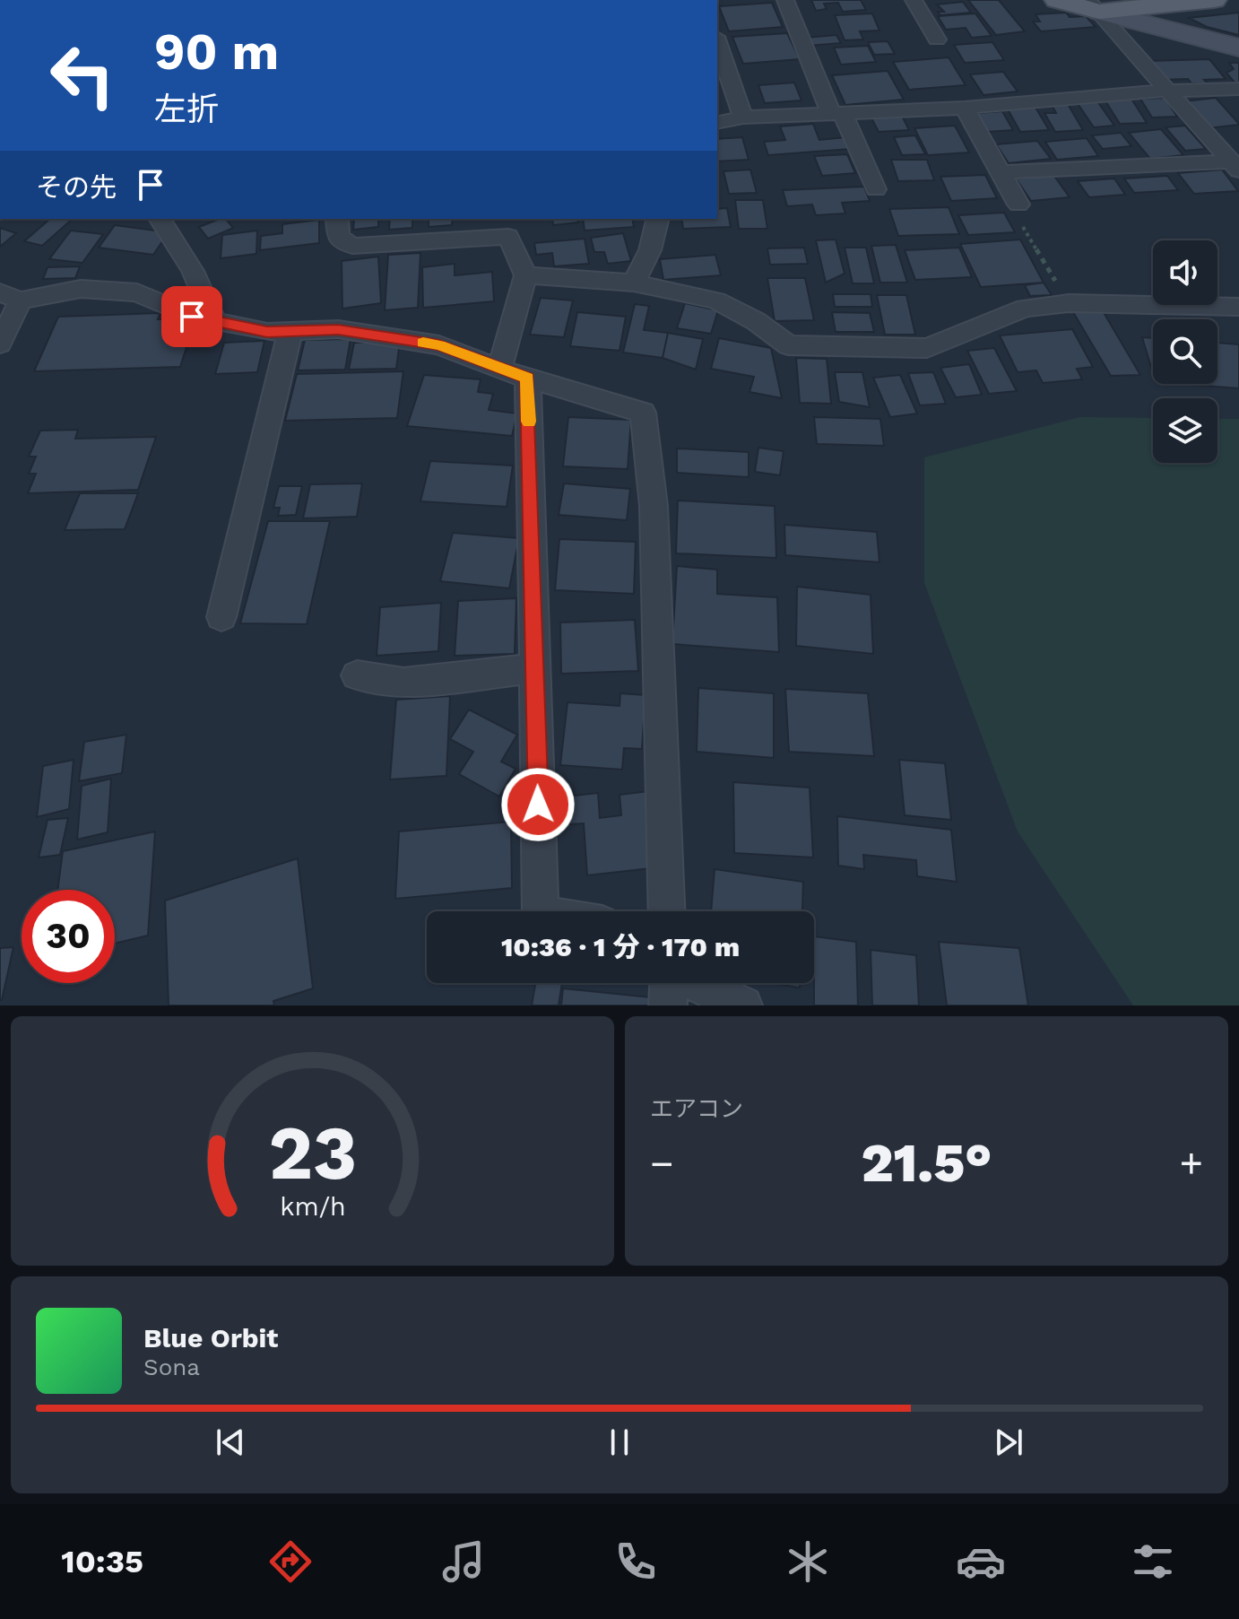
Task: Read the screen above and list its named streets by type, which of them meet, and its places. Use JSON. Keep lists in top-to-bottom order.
{
  "page": {
    "turn": ["90 m", "左折"],
    "then": "その先",
    "limit": "30",
    "trip": "10:36 · 1 分 · 170 m",
    "tile": "エアコン",
    "heat": ["−", "21.5°", "+"],
    "song": ["Blue Orbit", "Sona"],
    "tabs": "10:35",
    "gauge": ["23", "km/h"]
  }
}
